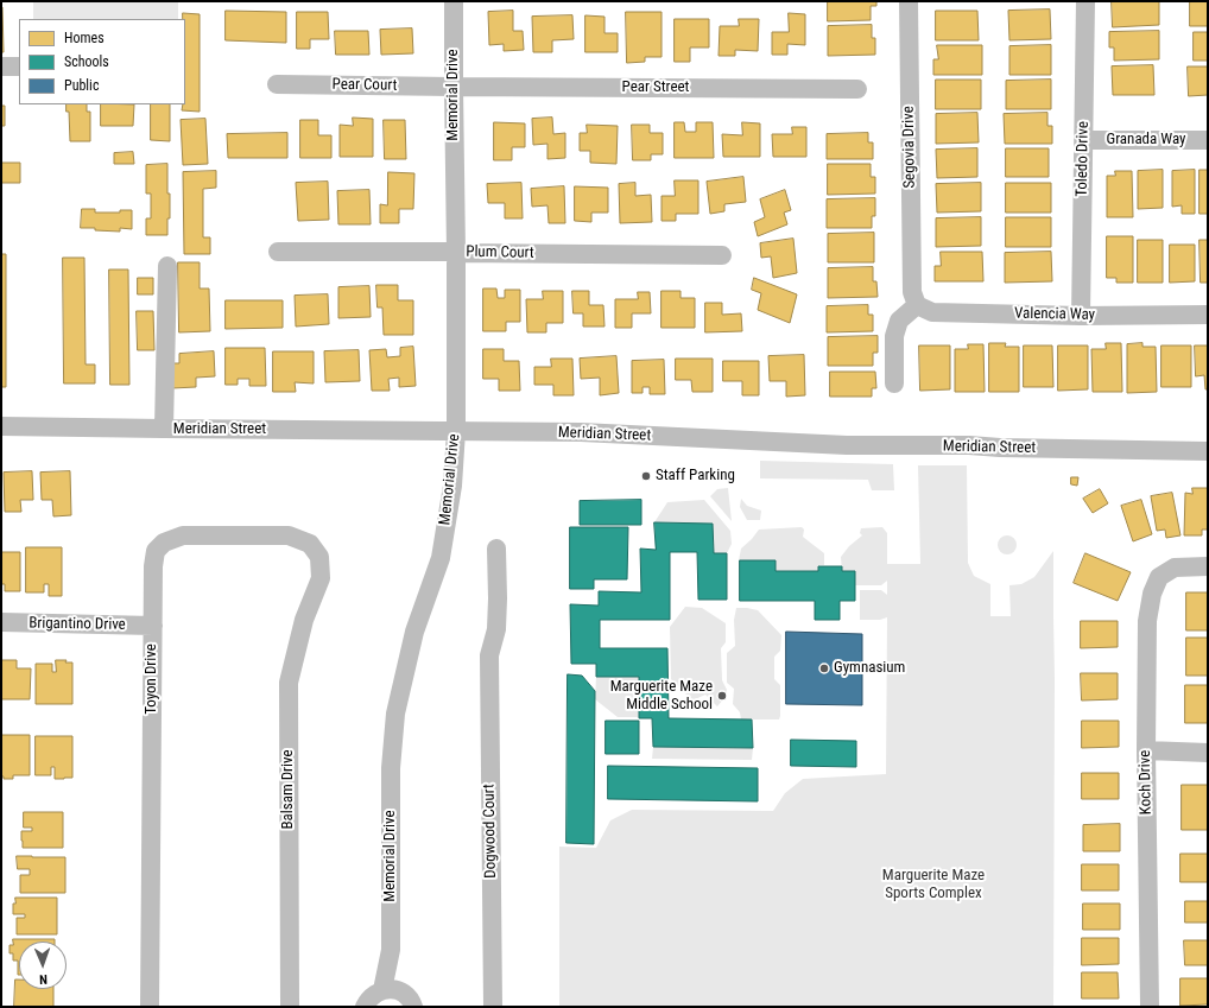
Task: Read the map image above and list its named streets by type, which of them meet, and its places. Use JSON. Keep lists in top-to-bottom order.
{
  "streets": {
    "street": [
      "Pear Court",
      "Pear Street",
      "Memorial Drive",
      "Granada Way",
      "Segovia Drive",
      "Toledo Drive",
      "Plum Court",
      "Valencia Way",
      "Meridian Street",
      "Brigantino Drive",
      "Toyon Drive",
      "Koch Drive",
      "Balsam Drive",
      "Dogwood Court"
    ]
  },
  "crossings": [
    ["Pear Court", "Pear Street"],
    ["Pear Court", "Memorial Drive"],
    ["Pear Street", "Memorial Drive"],
    ["Memorial Drive", "Plum Court"],
    ["Memorial Drive", "Meridian Street"],
    ["Granada Way", "Toledo Drive"],
    ["Segovia Drive", "Valencia Way"],
    ["Toledo Drive", "Valencia Way"],
    ["Brigantino Drive", "Toyon Drive"],
    ["Toyon Drive", "Balsam Drive"]
  ],
  "parks": ["Marguerite Maze Sports Complex"],
  "places": ["Staff Parking", "Gymnasium", "Marguerite Maze Middle School"],
  "legend": ["Homes", "Schools", "Public"],
  "north": "bottom"
}
